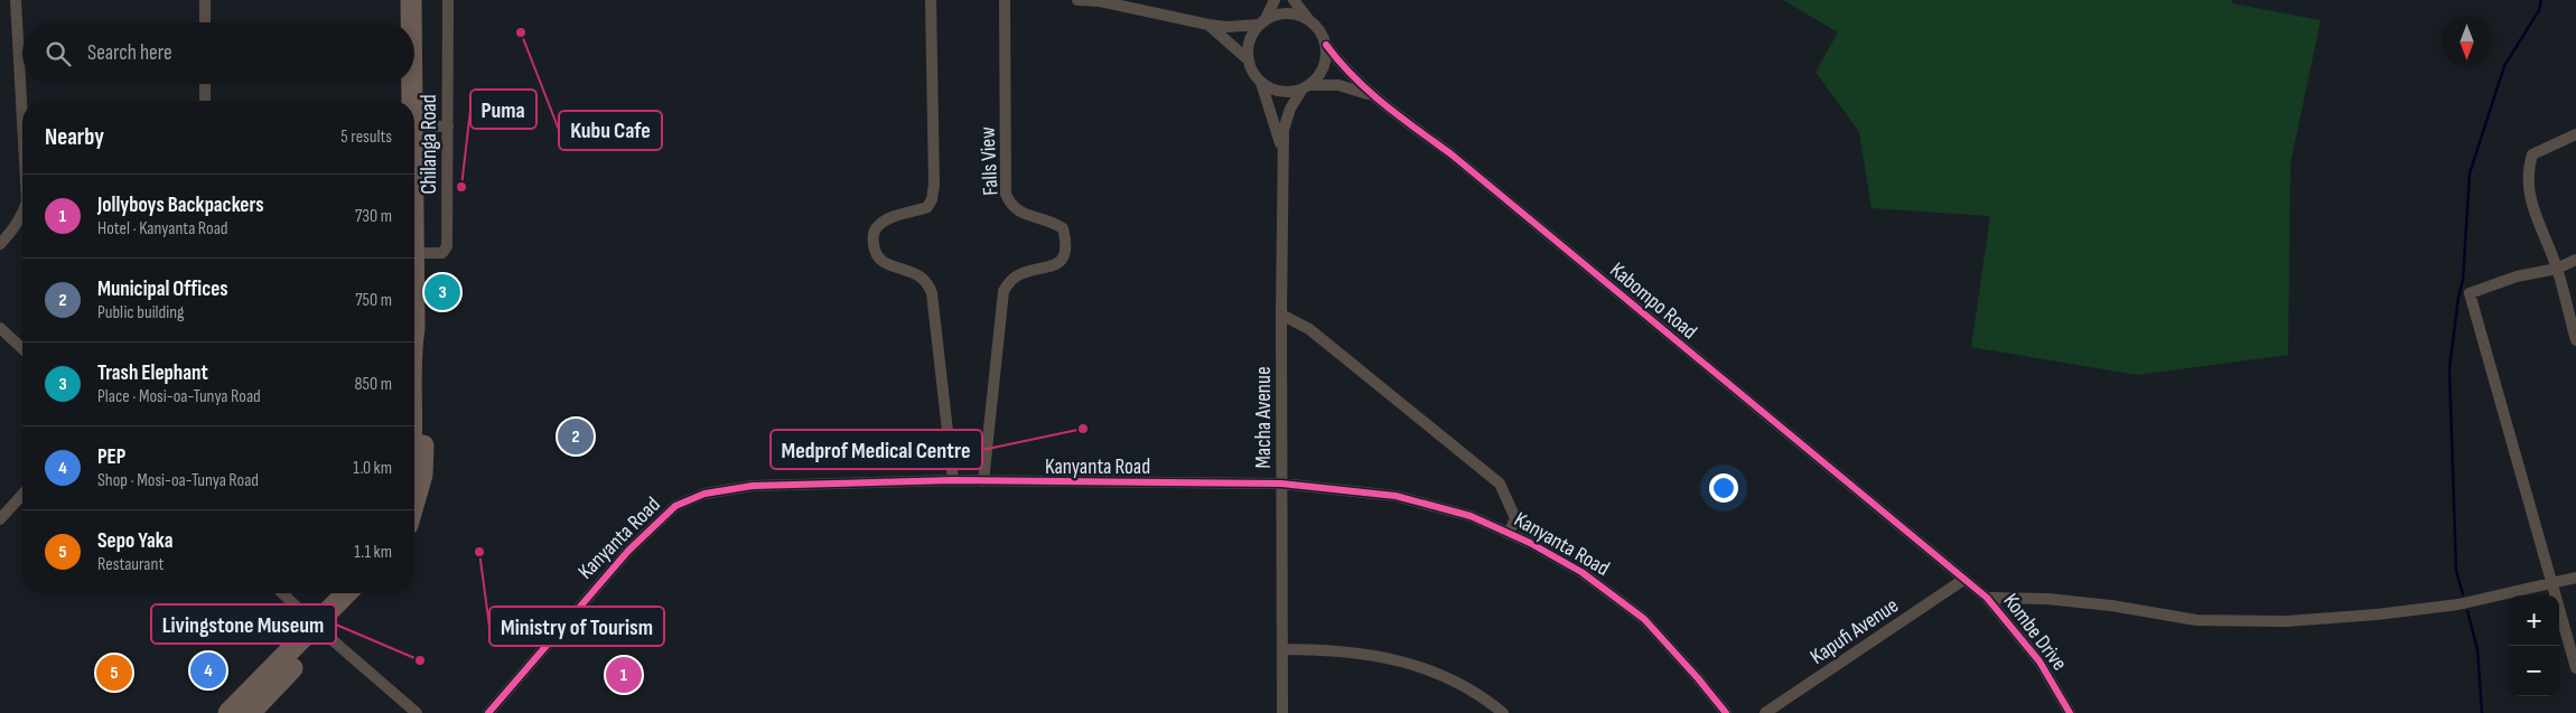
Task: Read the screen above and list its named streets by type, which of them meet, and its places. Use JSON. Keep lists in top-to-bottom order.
{
  "streets": {
    "street": [
      "Chilanga Road",
      "Falls View",
      "Kabompo Road",
      "Macha Avenue",
      "Kanyanta Road",
      "Kapufi Avenue",
      "Kombe Drive"
    ]
  },
  "crossings": [
    ["Falls View", "Kanyanta Road"],
    ["Kabompo Road", "Macha Avenue"],
    ["Kabompo Road", "Kapufi Avenue"],
    ["Kabompo Road", "Kombe Drive"],
    ["Macha Avenue", "Kanyanta Road"],
    ["Kapufi Avenue", "Kombe Drive"]
  ],
  "places": [
    "Kubu Cafe",
    "Puma",
    "Medprof Medical Centre",
    "Ministry of Tourism",
    "Livingstone Museum"
  ],
  "north": "bottom",
  "page": {
    "search": "Search here",
    "heading": ["Nearby", "5 results"],
    "list": [
      {
        "mark": "1",
        "name": "Jollyboys Backpackers",
        "note": "Hotel · Kanyanta Road",
        "value": "730 m"
      },
      {
        "mark": "2",
        "name": "Municipal Offices",
        "note": "Public building",
        "value": "750 m"
      },
      {
        "mark": "3",
        "name": "Trash Elephant",
        "note": "Place · Mosi-oa-Tunya Road",
        "value": "850 m"
      },
      {
        "mark": "4",
        "name": "PEP",
        "note": "Shop · Mosi-oa-Tunya Road",
        "value": "1.0 km"
      },
      {
        "mark": "5",
        "name": "Sepo Yaka",
        "note": "Restaurant",
        "value": "1.1 km"
      }
    ],
    "pins": [
      "3",
      "2",
      "4",
      "5",
      "1"
    ],
    "map_buttons": ["+", "−"]
  }
}
